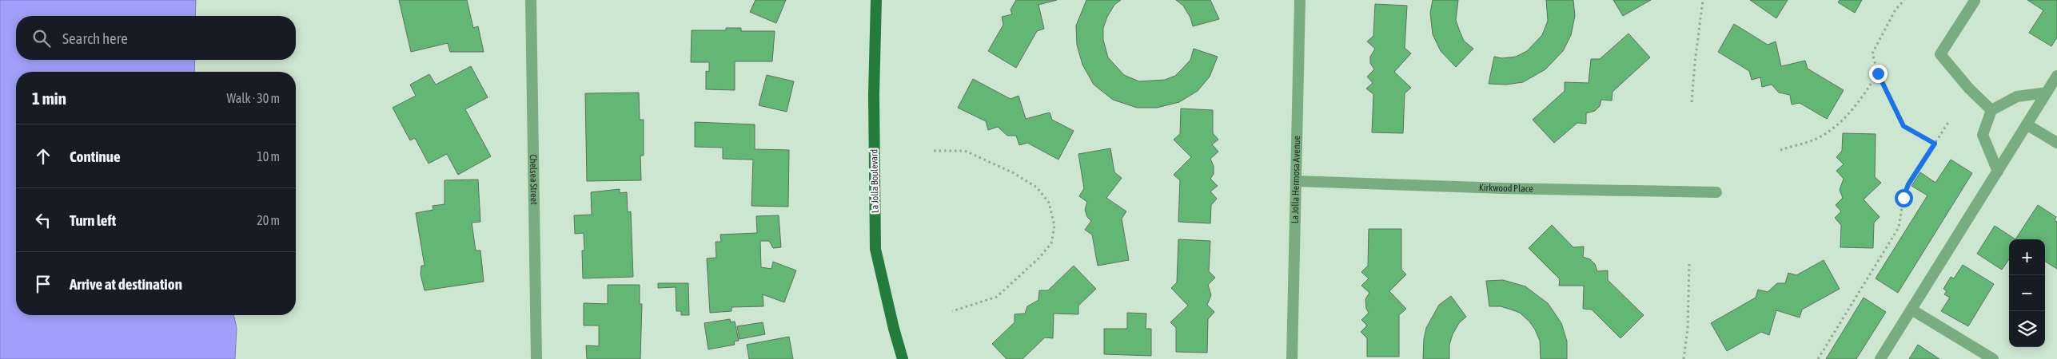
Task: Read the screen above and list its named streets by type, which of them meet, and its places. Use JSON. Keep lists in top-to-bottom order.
{
  "streets": {
    "main road": ["La Jolla Boulevard"],
    "street": ["Chelsea Street", "La Jolla Hermosa Avenue", "Kirkwood Place"]
  },
  "crossings": [
    ["La Jolla Hermosa Avenue", "Kirkwood Place"]
  ],
  "page": {
    "search": "Search here",
    "heading": ["1 min", "Walk · 30 m"],
    "list": [
      ["Continue", "10 m"],
      ["Turn left", "20 m"],
      "Arrive at destination"
    ],
    "map_buttons": ["+", "−"]
  }
}
